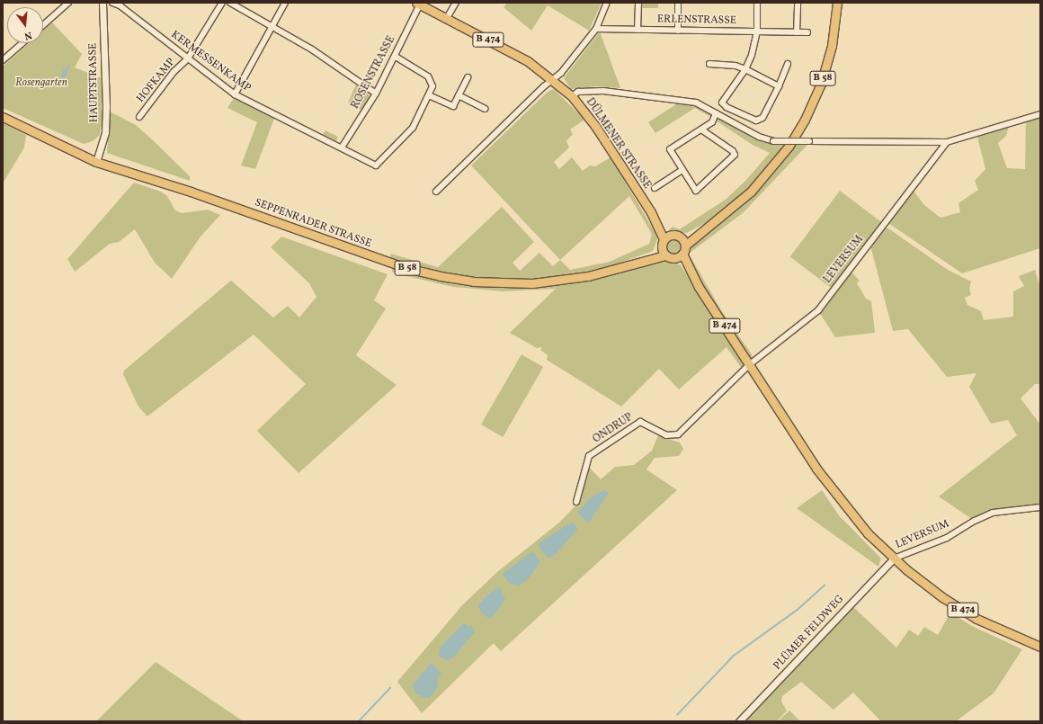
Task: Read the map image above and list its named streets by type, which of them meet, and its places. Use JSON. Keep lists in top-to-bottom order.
{
  "streets": {
    "main road": [
      "B 474",
      "B 58",
      "DÜLMENER STRASSE",
      "SEPPENRADER STRASSE"
    ],
    "street": [
      "ERLENSTRASSE",
      "KERMESSENKAMP",
      "ROSENSTRASSE",
      "HOFKAMP",
      "HAUPTSTRASSE",
      "LEVERSUM",
      "ONDRUP",
      "PLÜMER FELDWEG"
    ]
  },
  "crossings": [
    ["B 474", "B 58"],
    ["B 474", "LEVERSUM"],
    ["B 474", "ONDRUP"],
    ["B 474", "PLÜMER FELDWEG"],
    ["KERMESSENKAMP", "ROSENSTRASSE"],
    ["KERMESSENKAMP", "HOFKAMP"],
    ["KERMESSENKAMP", "HAUPTSTRASSE"],
    ["ROSENSTRASSE", "DÜLMENER STRASSE"],
    ["HAUPTSTRASSE", "SEPPENRADER STRASSE"],
    ["DÜLMENER STRASSE", "SEPPENRADER STRASSE"],
    ["LEVERSUM", "ONDRUP"],
    ["LEVERSUM", "PLÜMER FELDWEG"]
  ],
  "parks": ["Rosengarten"],
  "north": "bottom"
}
